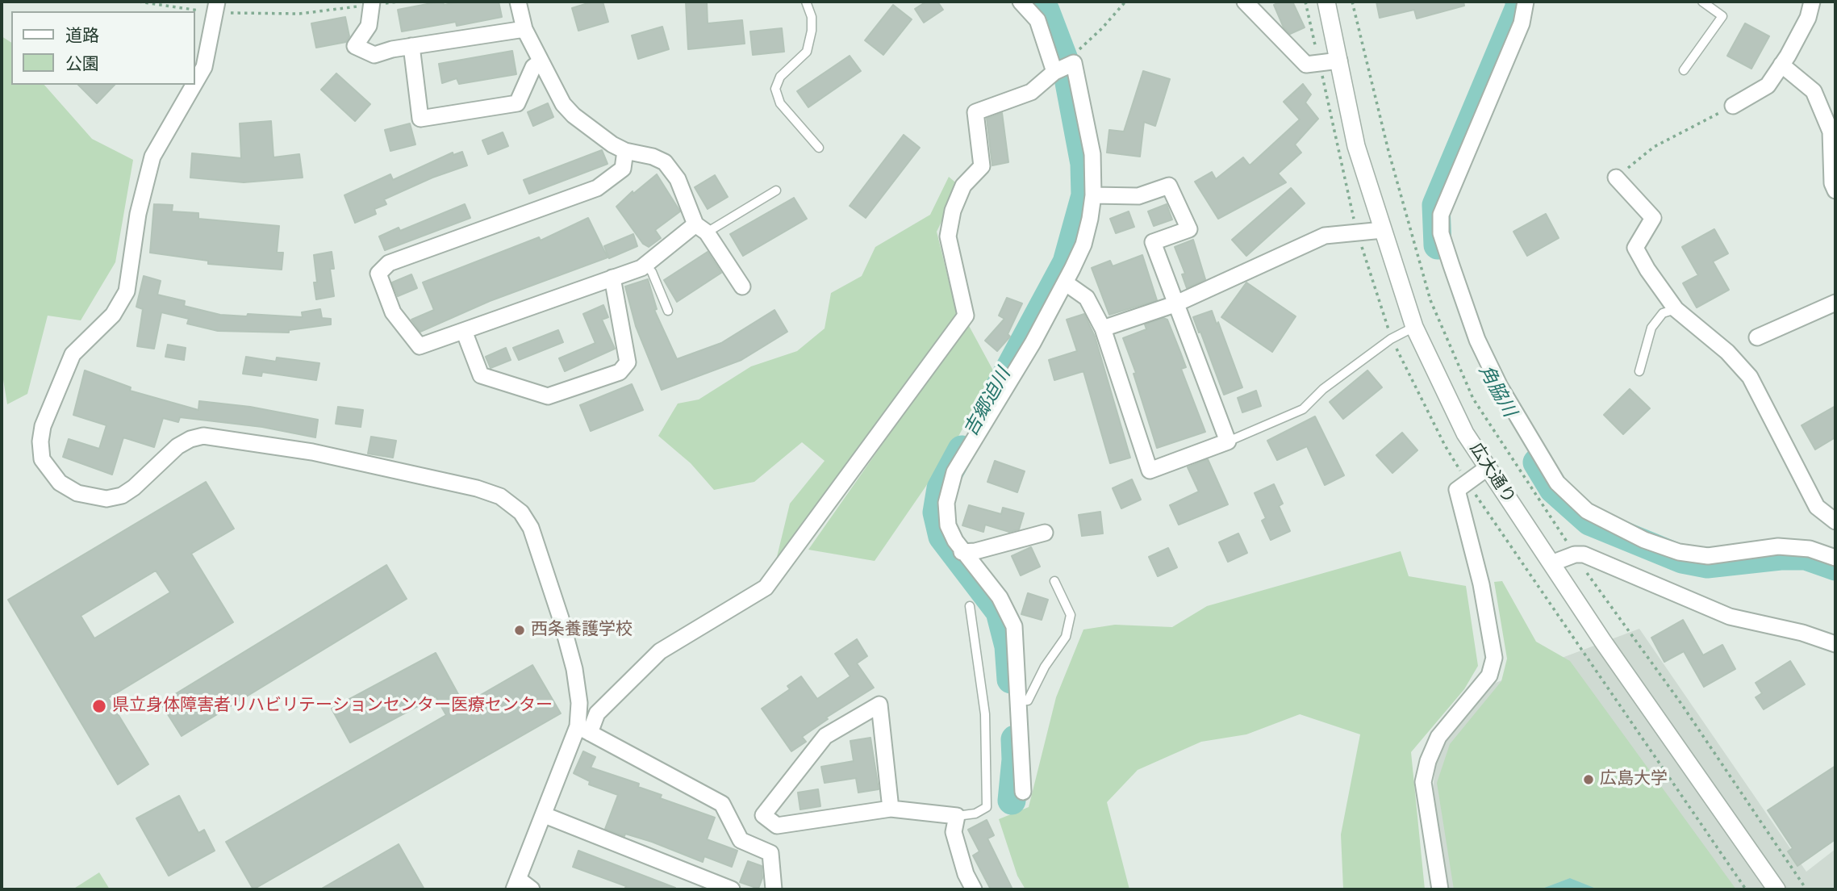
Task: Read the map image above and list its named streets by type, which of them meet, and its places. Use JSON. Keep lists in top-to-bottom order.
{
  "streets": {
    "street": ["広大通り"]
  },
  "water": ["角脇川", "吉郷迫川"],
  "places": ["西条養護学校", "県立身体障害者リハビリテーションセンター医療センター", "広島大学"],
  "legend": ["道路", "公園"]
}
